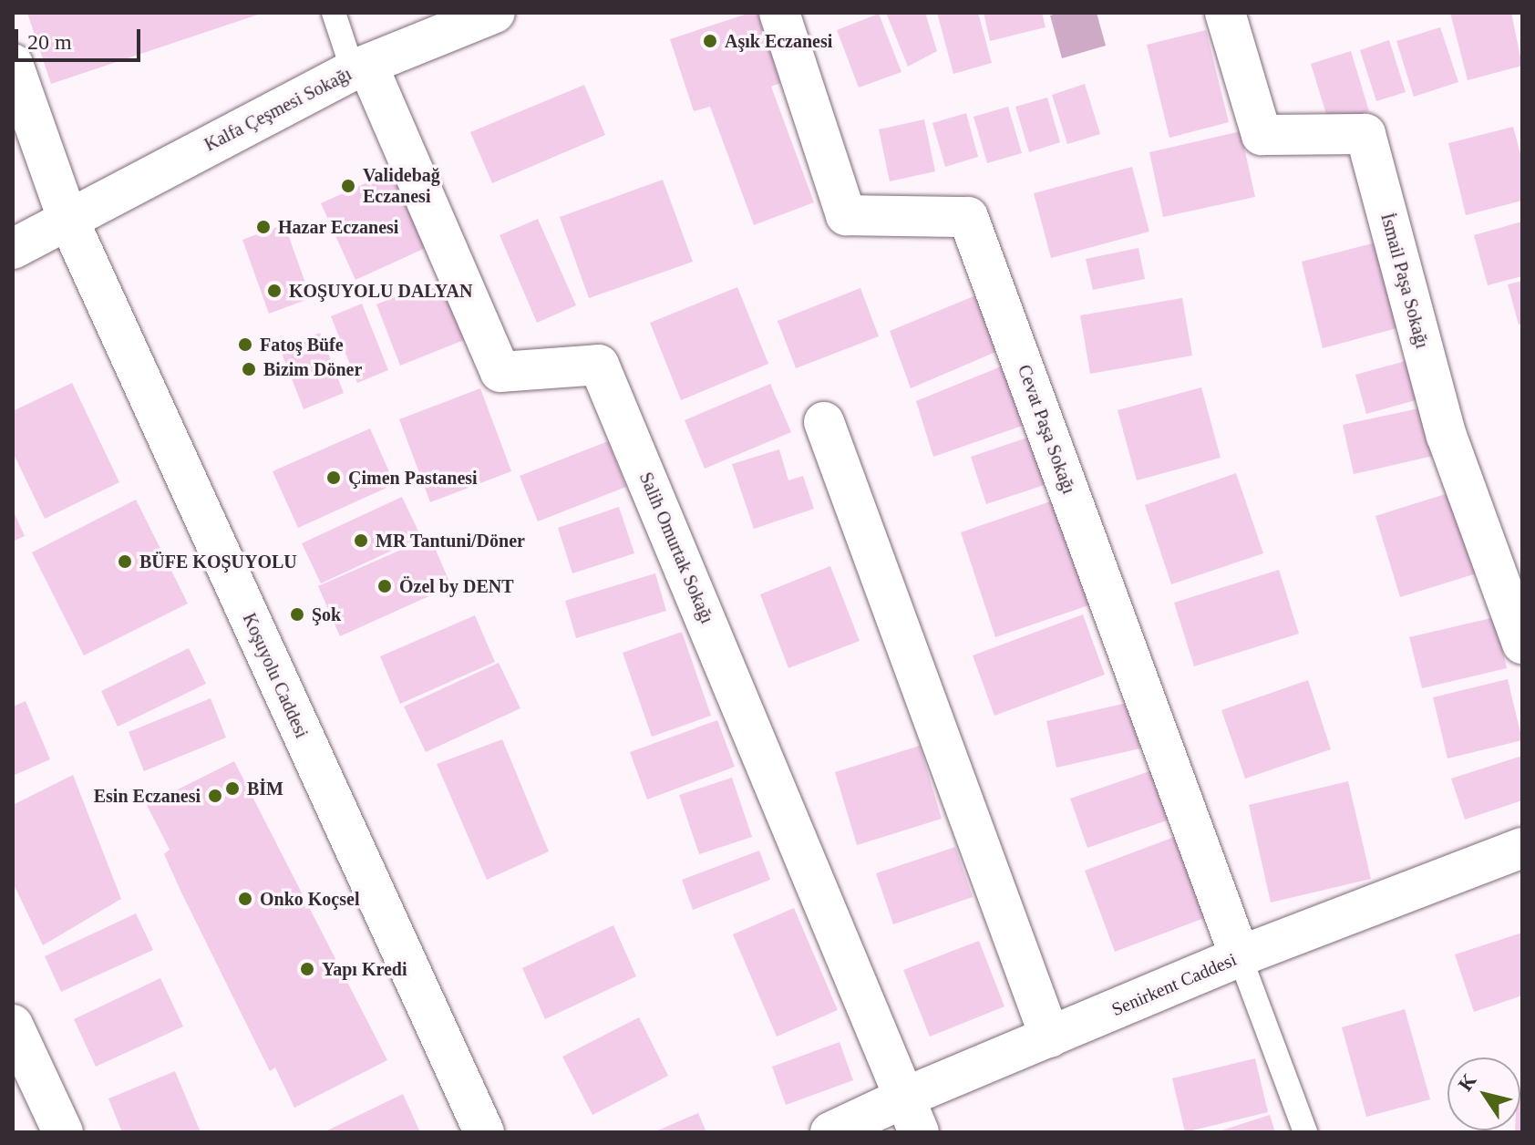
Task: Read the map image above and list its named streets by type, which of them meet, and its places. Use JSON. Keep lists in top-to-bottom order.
{
  "streets": {
    "street": [
      "Kalfa Çeşmesi Sokağı",
      "İsmail Paşa Sokağı",
      "Cevat Paşa Sokağı",
      "Salih Omurtak Sokağı",
      "Koşuyolu Caddesi",
      "Senirkent Caddesi"
    ]
  },
  "crossings": [
    ["Kalfa Çeşmesi Sokağı", "Salih Omurtak Sokağı"],
    ["Kalfa Çeşmesi Sokağı", "Koşuyolu Caddesi"],
    ["Cevat Paşa Sokağı", "Senirkent Caddesi"],
    ["Salih Omurtak Sokağı", "Senirkent Caddesi"]
  ],
  "places": [
    "Aşık Eczanesi",
    "Validebağ Eczanesi",
    "Hazar Eczanesi",
    "KOŞUYOLU DALYAN",
    "Fatoş Büfe",
    "Bizim Döner",
    "Çimen Pastanesi",
    "MR Tantuni/Döner",
    "BÜFE KOŞUYOLU",
    "Özel by DENT",
    "Şok",
    "BİM",
    "Esin Eczanesi",
    "Onko Koçsel",
    "Yapı Kredi"
  ],
  "scale_bar": "20 m",
  "north": "top left"
}
